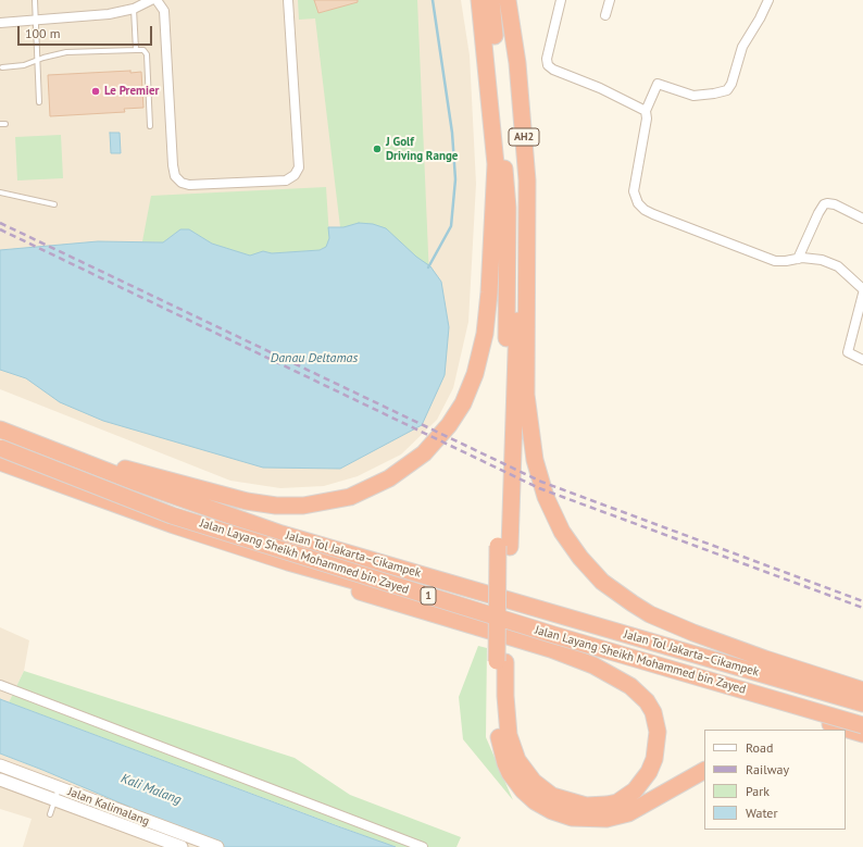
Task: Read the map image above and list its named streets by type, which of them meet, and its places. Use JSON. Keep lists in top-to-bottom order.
{
  "streets": {
    "highway": [
      "AH2",
      "Jalan Tol Jakarta–Cikampek",
      "Jalan Layang Sheikh Mohammed bin Zayed",
      "1"
    ],
    "main road": ["Jalan Kalimalang"]
  },
  "water": ["Danau Deltamas", "Kali Malang"],
  "places": ["Le Premier", "J Golf Driving Range"],
  "legend": [
    "Road",
    "Railway",
    "Park",
    "Water"
  ],
  "scale_bar": "100 m"
}
